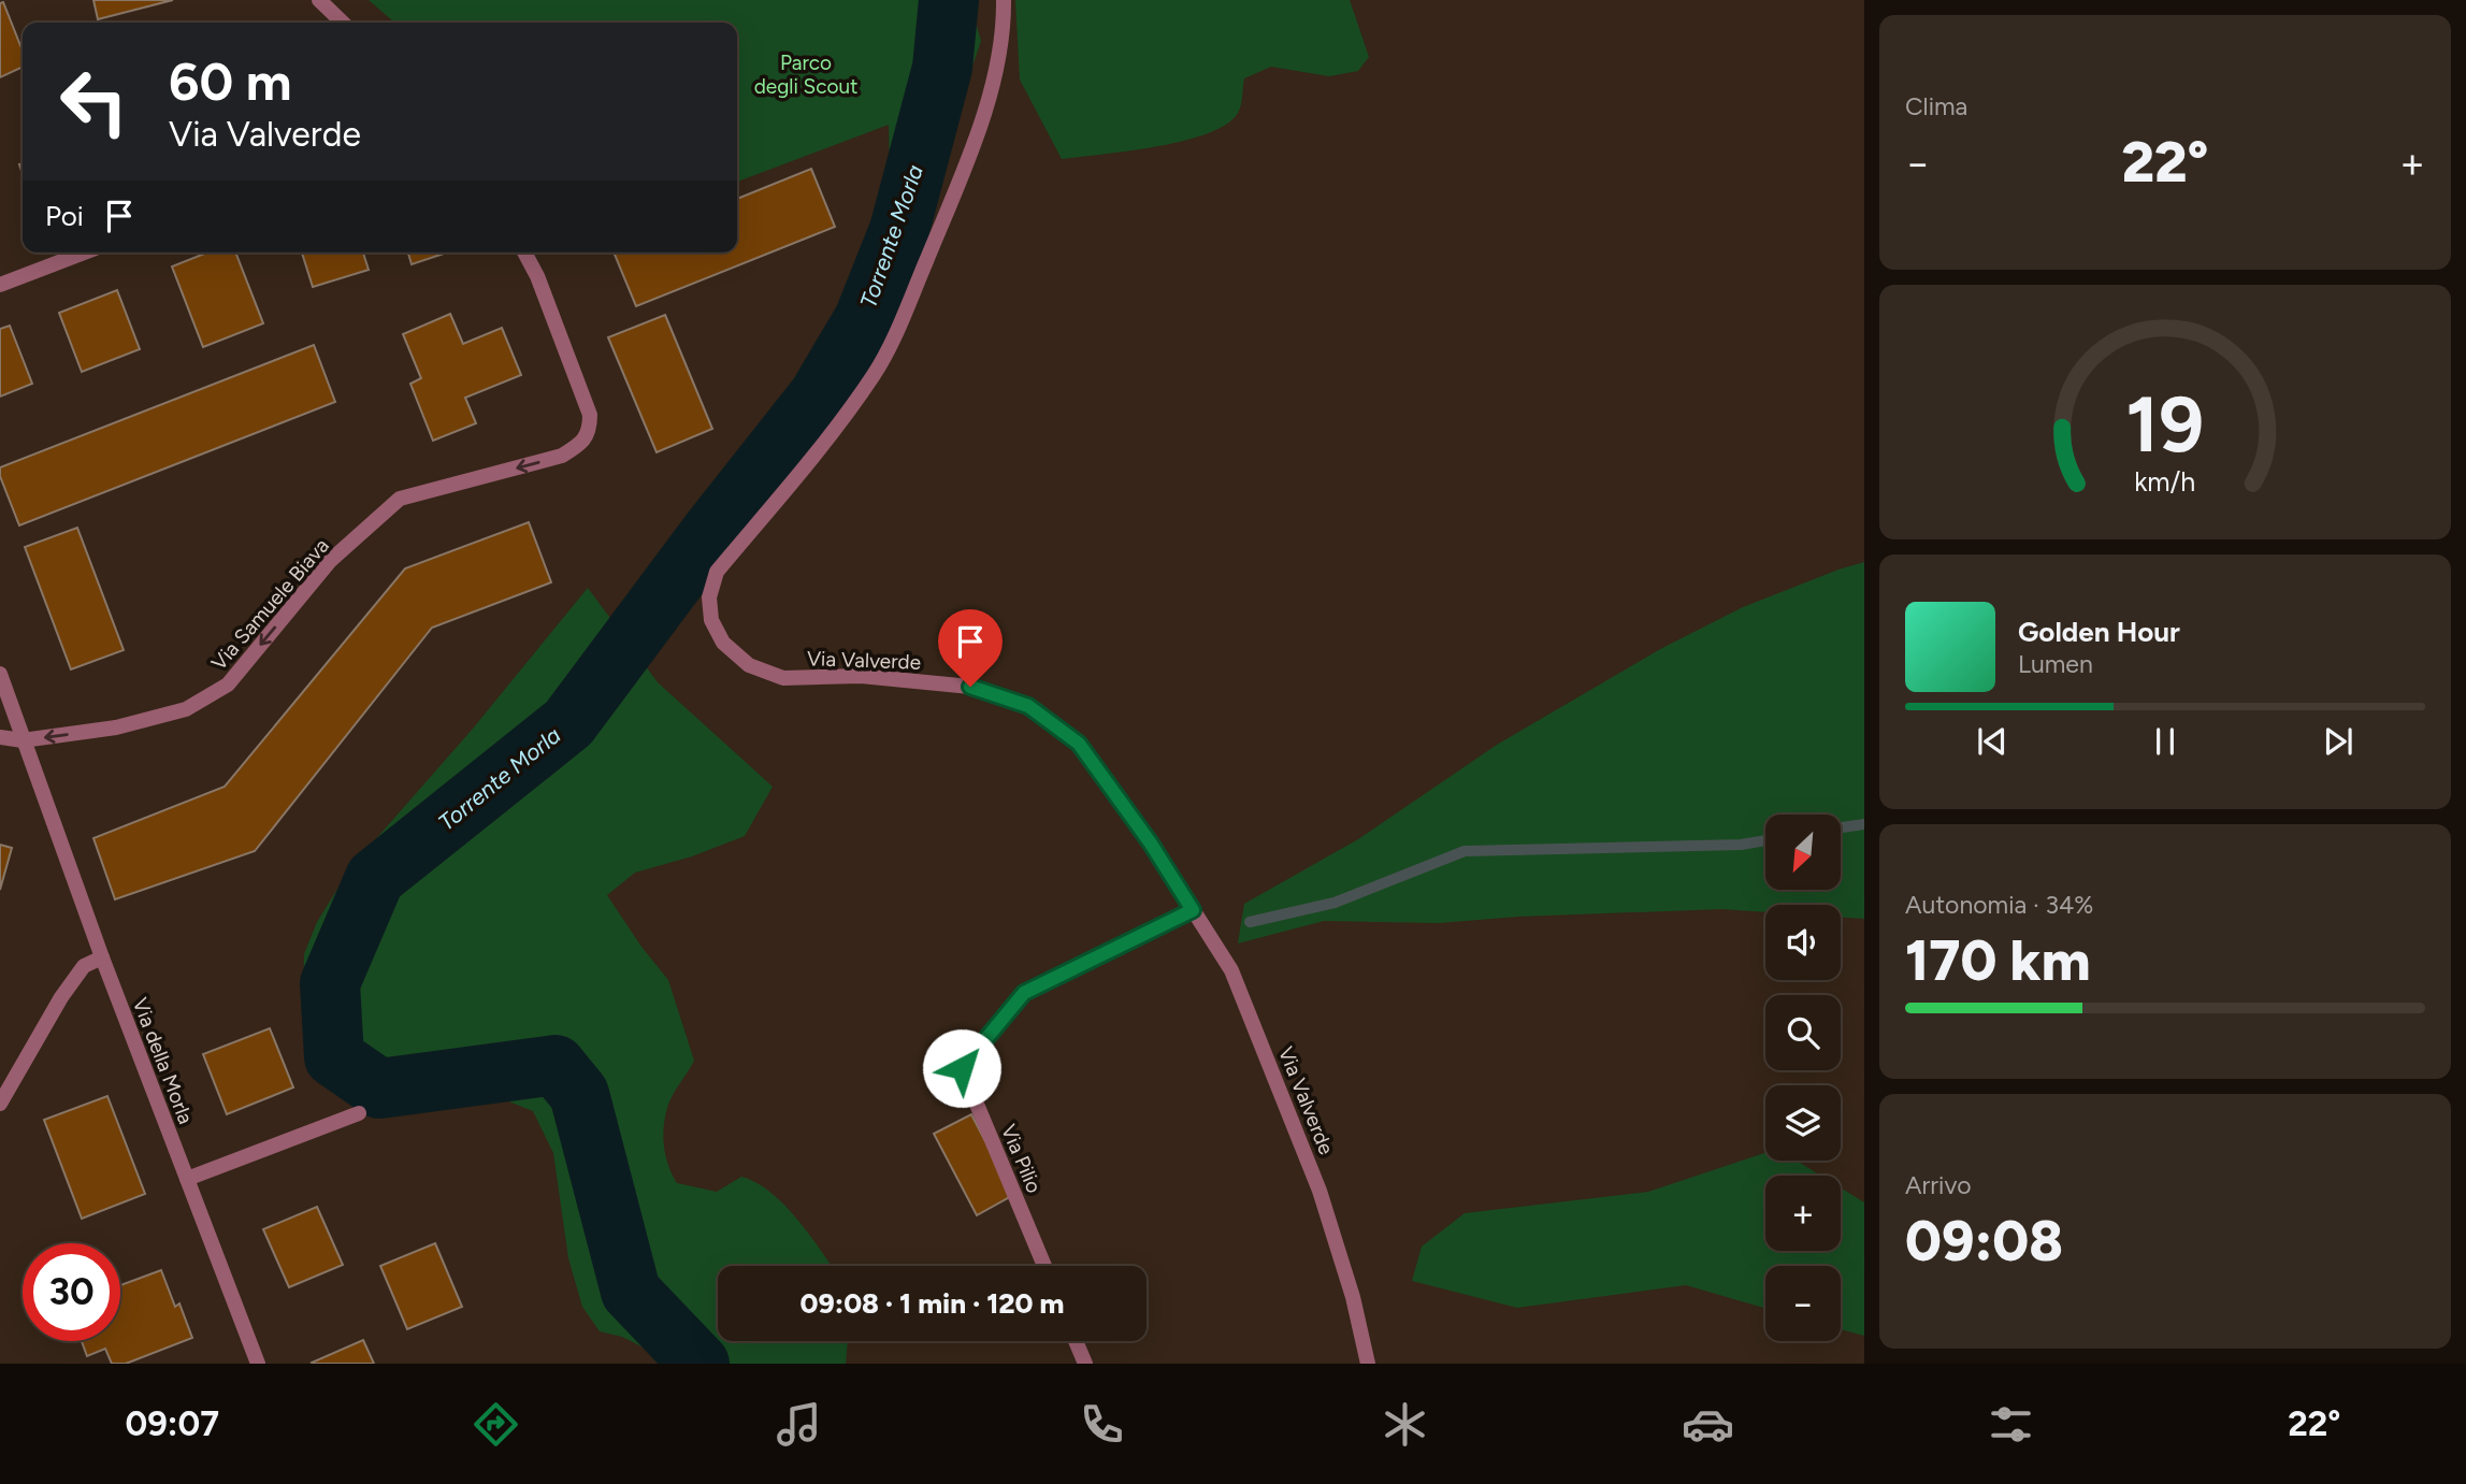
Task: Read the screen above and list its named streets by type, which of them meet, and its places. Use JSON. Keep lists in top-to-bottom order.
{
  "streets": {
    "street": [
      "Via Samuele Biava",
      "Via Valverde",
      "Via della Morla",
      "Via Pilio"
    ]
  },
  "crossings": [
    ["Via Samuele Biava", "Via della Morla"],
    ["Via Valverde", "Via Pilio"]
  ],
  "one_way": ["Via Samuele Biava"],
  "water": ["Torrente Morla"],
  "parks": ["Parco degli Scout"],
  "north": "bottom left",
  "page": {
    "tile": [
      "Clima",
      ["Autonomia · 34%", "170 km"],
      ["Arrivo", "09:08"]
    ],
    "turn": ["60 m", "Via Valverde"],
    "heat": ["−", "22°", "+"],
    "then": "Poi",
    "song": ["Golden Hour", "Lumen"],
    "map_buttons": ["+", "−"],
    "limit": "30",
    "trip": "09:08 · 1 min · 120 m",
    "tabs": ["09:07", "22°"],
    "gauge": ["19", "km/h"]
  }
}
